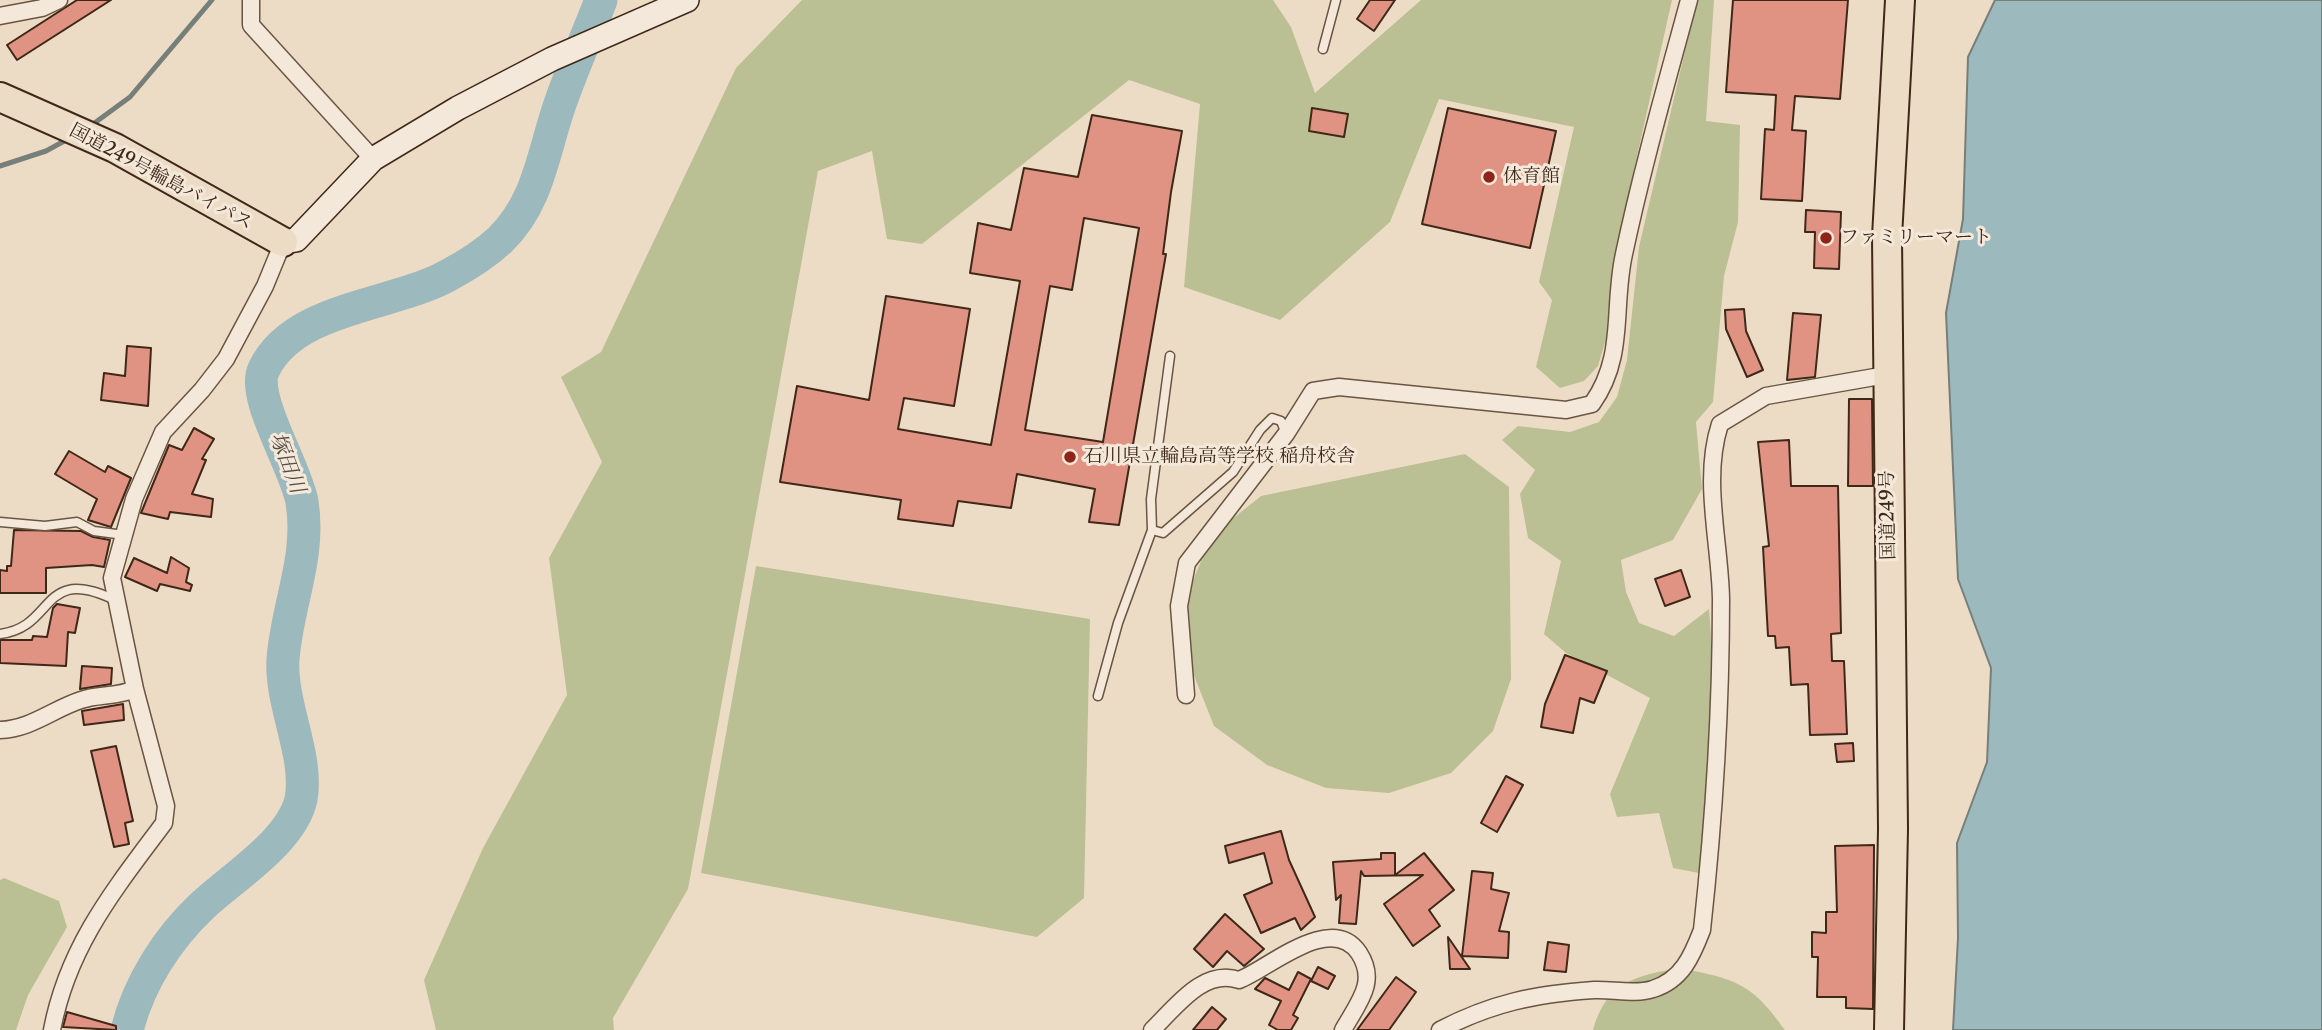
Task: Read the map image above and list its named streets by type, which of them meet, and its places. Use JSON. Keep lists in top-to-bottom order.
{
  "streets": {
    "highway": ["国道249号輪島バイパス", "国道249号"]
  },
  "water": ["塚田川"],
  "places": ["体育館", "ファミリーマート", "石川県立輪島高等学校 稲舟校舎"]
}
